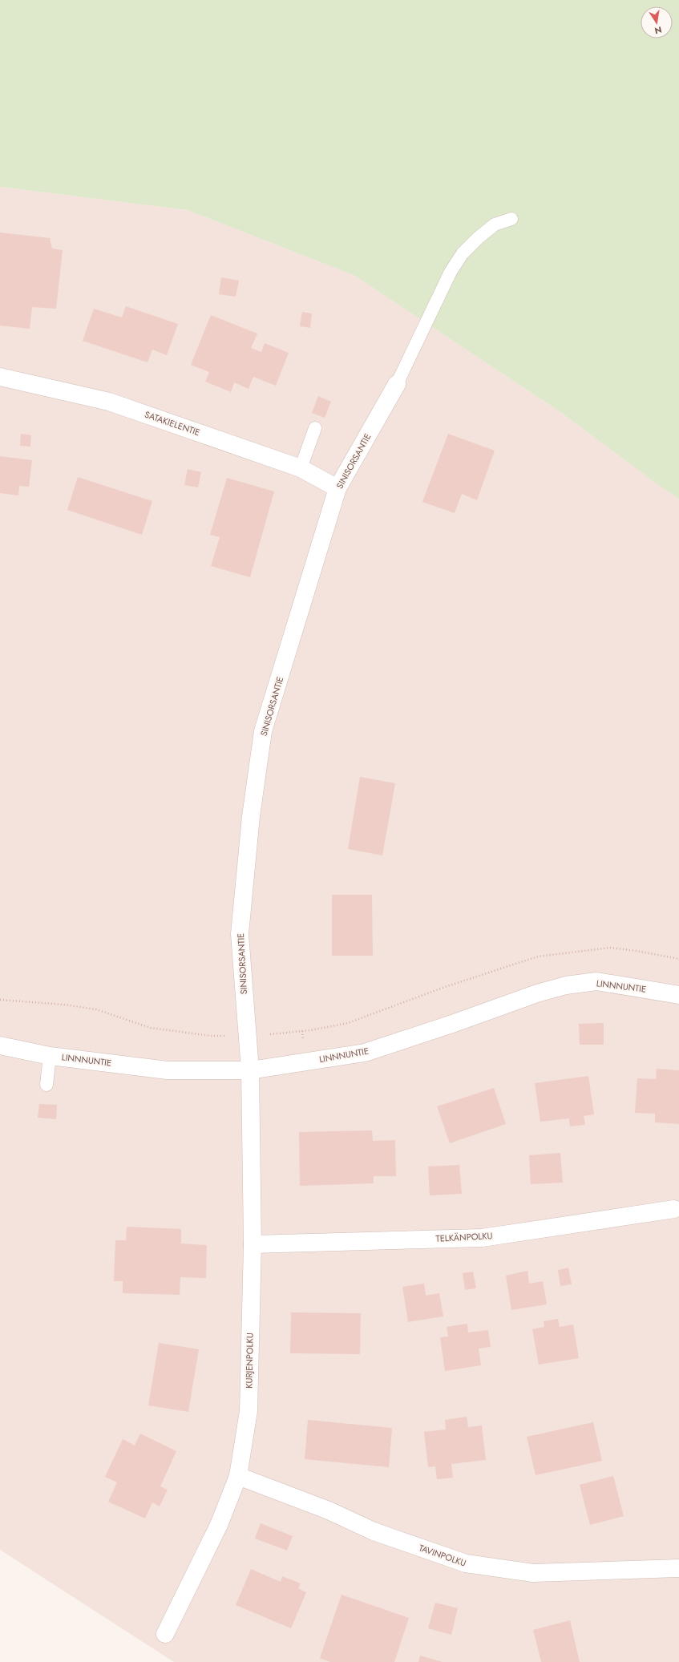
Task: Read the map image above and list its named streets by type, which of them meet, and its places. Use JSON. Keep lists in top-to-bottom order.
{
  "streets": {
    "street": [
      "SATAKIELENTIE",
      "SINISORSANTIE",
      "LINNNUNTIE",
      "TELKÄNPOLKU",
      "KURJENPOLKU",
      "TAVINPOLKU"
    ]
  },
  "crossings": [
    ["SATAKIELENTIE", "SINISORSANTIE"],
    ["SINISORSANTIE", "LINNNUNTIE"],
    ["SINISORSANTIE", "KURJENPOLKU"],
    ["LINNNUNTIE", "KURJENPOLKU"],
    ["TELKÄNPOLKU", "KURJENPOLKU"],
    ["KURJENPOLKU", "TAVINPOLKU"]
  ],
  "north": "bottom"
}
